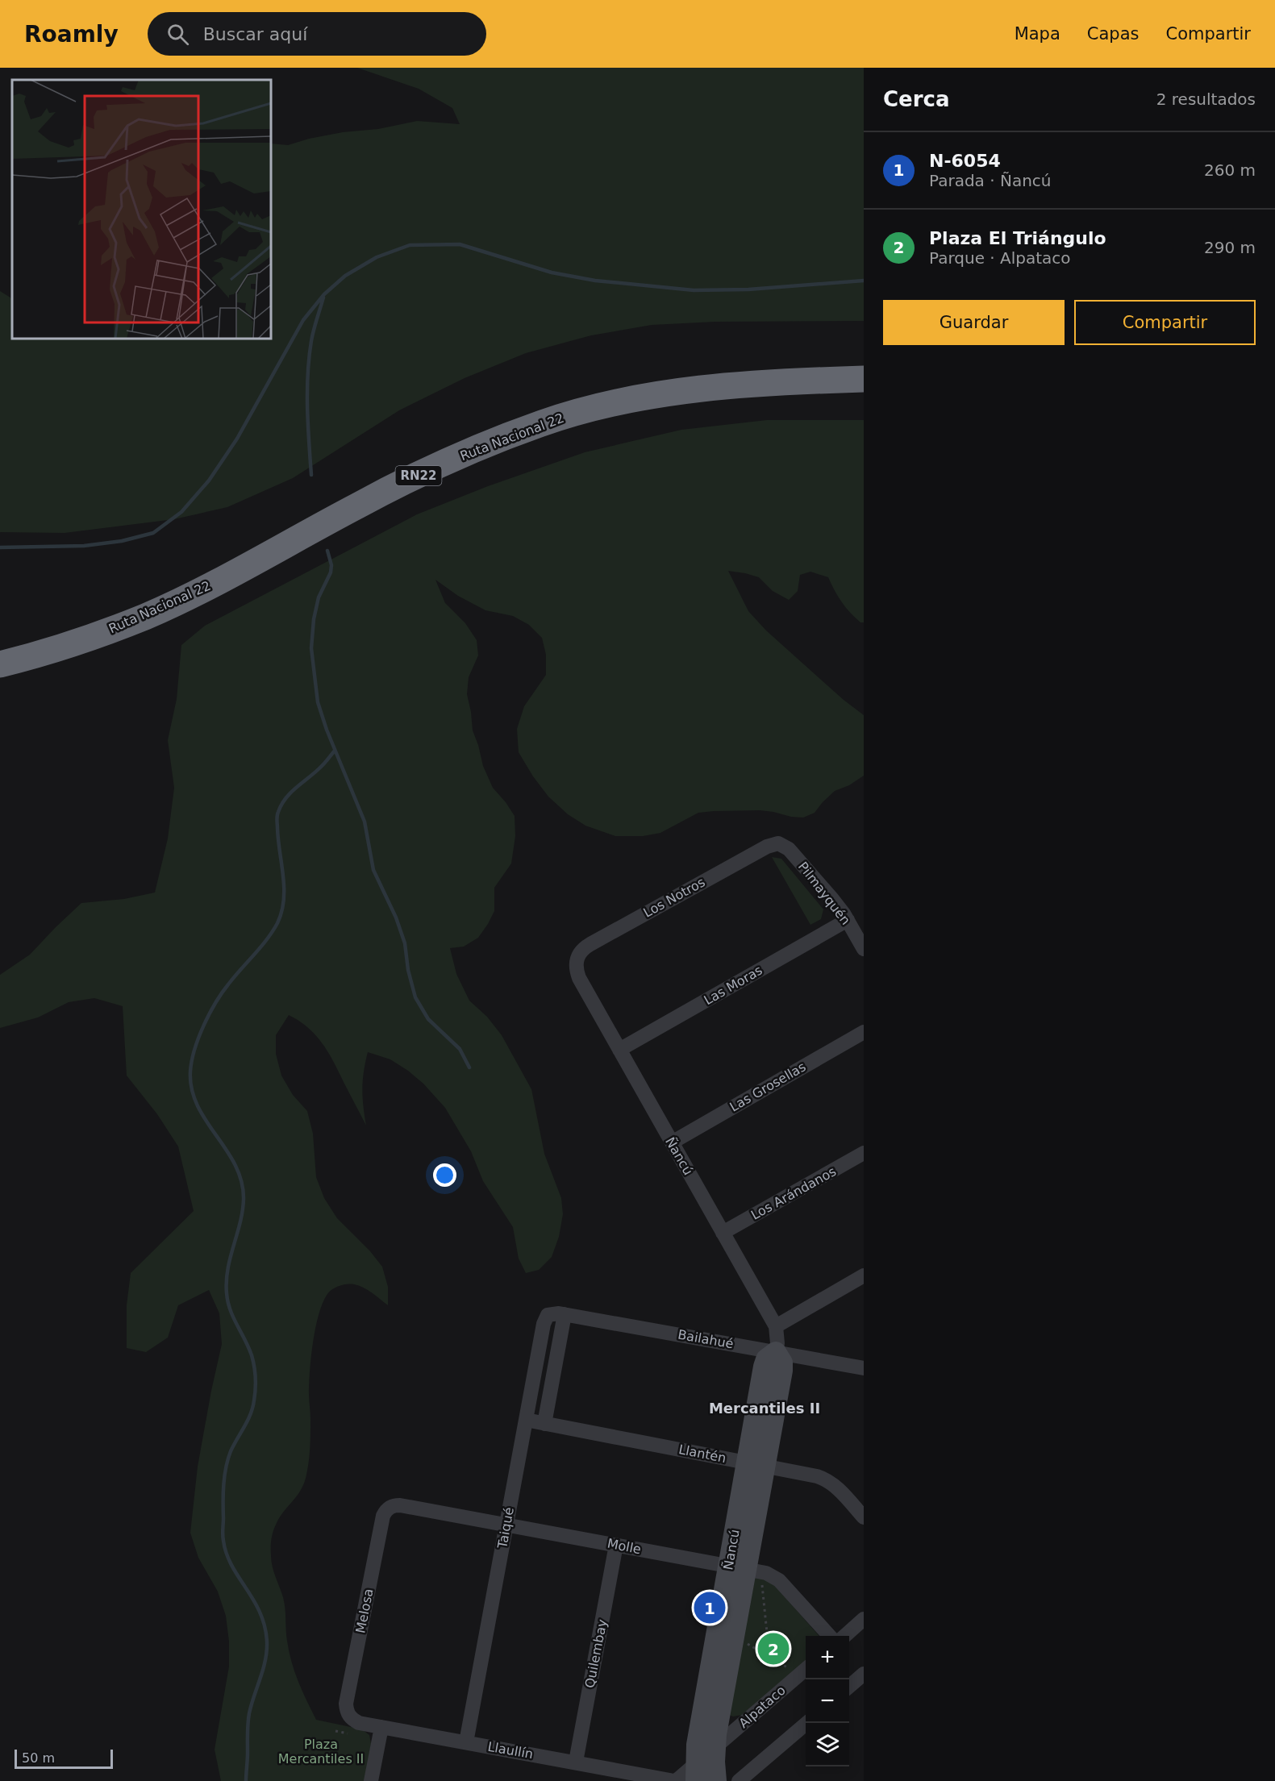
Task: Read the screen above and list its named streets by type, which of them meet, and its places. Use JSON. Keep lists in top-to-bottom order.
{
  "streets": {
    "highway": ["Ruta Nacional 22", "RN22"],
    "street": [
      "Pilmayquén",
      "Los Notros",
      "Las Moras",
      "Las Grosellas",
      "Ñancú",
      "Los Arándanos",
      "Bailahué",
      "Llantén",
      "Taiqué",
      "Molle",
      "Melosa",
      "Quilembay",
      "Alpataco",
      "Llaullín"
    ]
  },
  "crossings": [
    ["Pilmayquén", "Los Notros"],
    ["Pilmayquén", "Las Moras"],
    ["Los Notros", "Ñancú"],
    ["Las Moras", "Ñancú"],
    ["Las Grosellas", "Ñancú"],
    ["Ñancú", "Los Arándanos"],
    ["Ñancú", "Bailahué"],
    ["Ñancú", "Llantén"],
    ["Ñancú", "Molle"],
    ["Ñancú", "Alpataco"],
    ["Bailahué", "Taiqué"],
    ["Llantén", "Taiqué"],
    ["Taiqué", "Molle"],
    ["Taiqué", "Llaullín"],
    ["Molle", "Melosa"],
    ["Molle", "Quilembay"],
    ["Melosa", "Llaullín"],
    ["Quilembay", "Llaullín"],
    ["Alpataco", "Llaullín"]
  ],
  "districts": ["Mercantiles II"],
  "parks": ["Plaza Mercantiles II"],
  "scale_bar": "50 m",
  "page": {
    "header": "Roamly",
    "search": "Buscar aquí",
    "nav": ["Mapa", "Capas", "Compartir"],
    "heading": ["Cerca", "2 resultados"],
    "list": [
      {
        "mark": "1",
        "name": "N-6054",
        "note": "Parada · Ñancú",
        "value": "260 m"
      },
      {
        "mark": "2",
        "name": "Plaza El Triángulo",
        "note": "Parque · Alpataco",
        "value": "290 m"
      }
    ],
    "buttons": ["Guardar", "Compartir"],
    "pins": ["1", "2"],
    "map_buttons": ["+", "−"],
    "scale": "50 m"
  }
}
